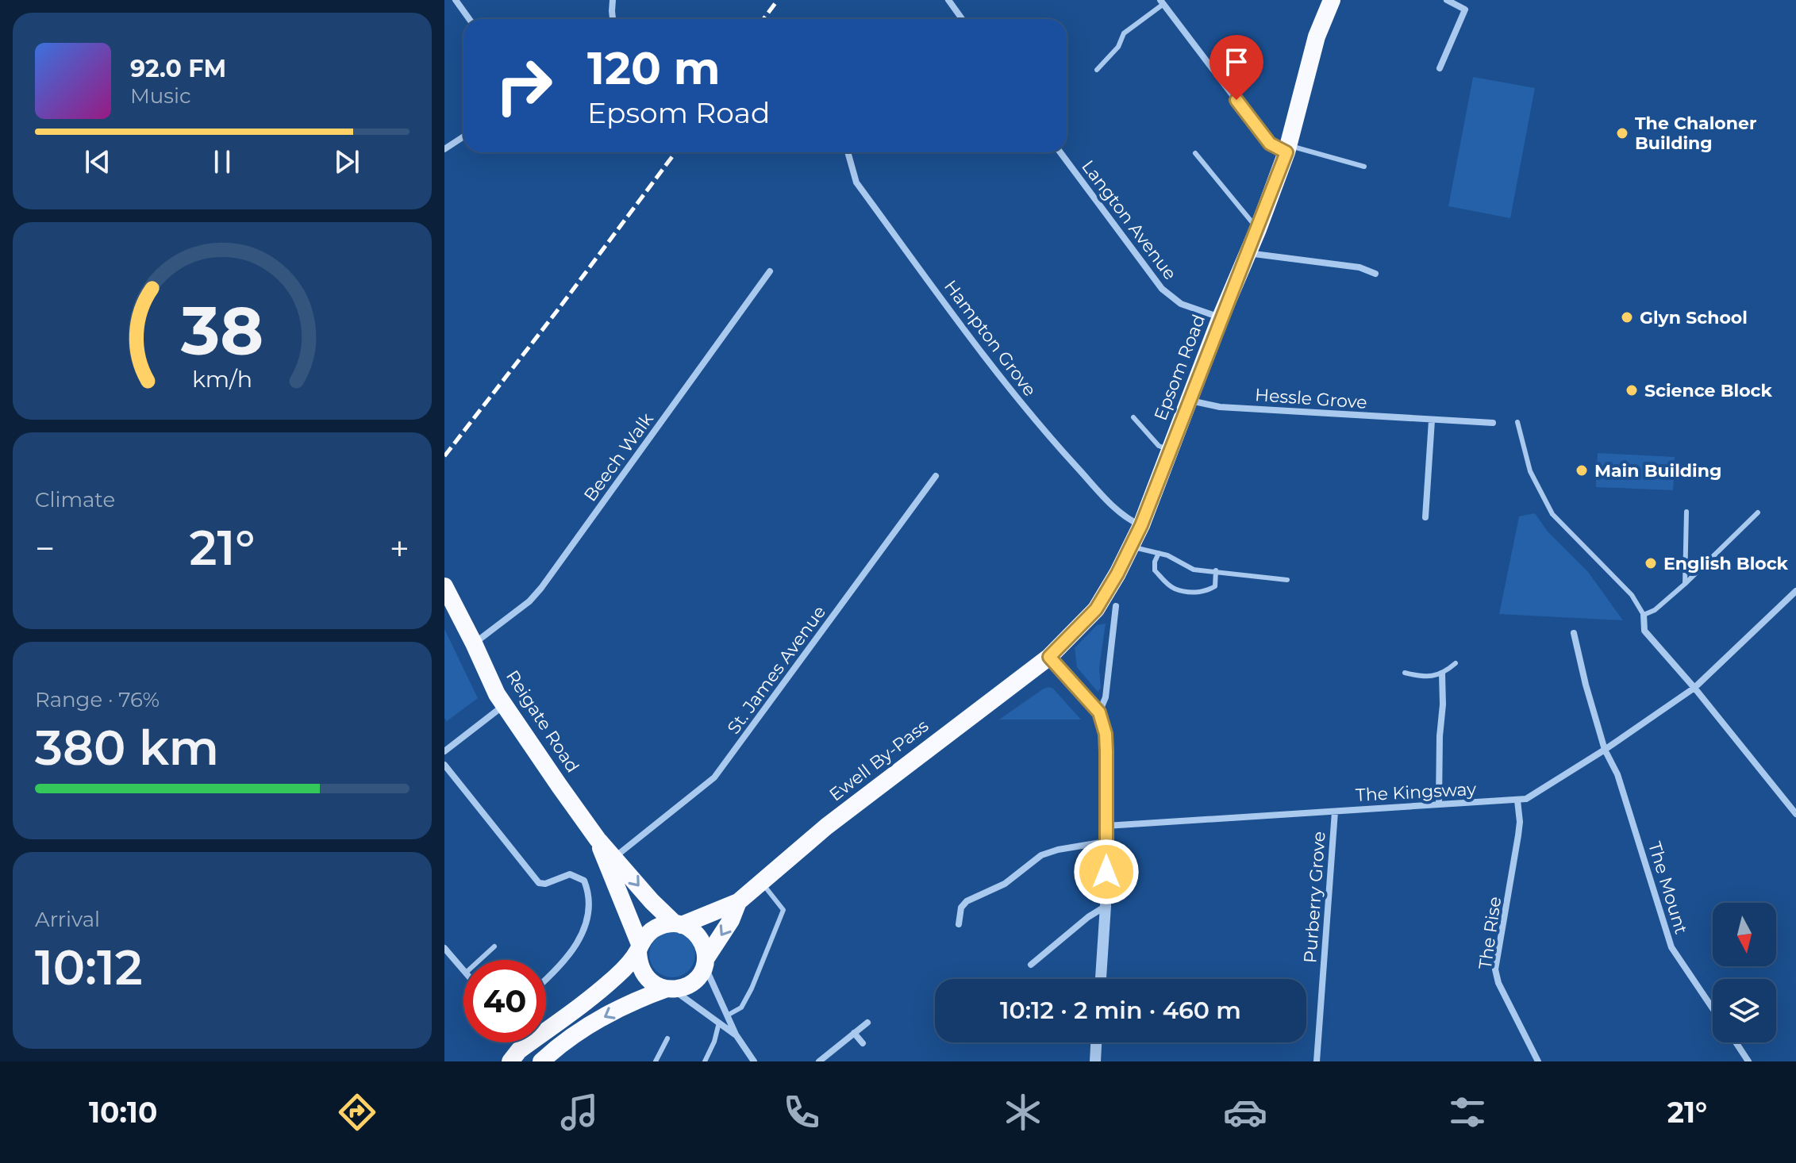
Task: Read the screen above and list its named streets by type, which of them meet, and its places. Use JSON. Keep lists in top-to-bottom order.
{
  "streets": {
    "highway": ["Epsom Road", "Reigate Road", "Ewell By-Pass"],
    "street": [
      "Langton Avenue",
      "Hampton Grove",
      "Hessle Grove",
      "Beech Walk",
      "St. James Avenue",
      "The Kingsway",
      "The Mount",
      "Purberry Grove",
      "The Rise"
    ]
  },
  "crossings": [
    ["Langton Avenue", "Epsom Road"],
    ["Hampton Grove", "Epsom Road"],
    ["Epsom Road", "Hessle Grove"],
    ["Epsom Road", "Ewell By-Pass"],
    ["Beech Walk", "Reigate Road"],
    ["St. James Avenue", "Reigate Road"],
    ["Reigate Road", "Ewell By-Pass"],
    ["The Kingsway", "The Mount"],
    ["The Kingsway", "Purberry Grove"],
    ["The Kingsway", "The Rise"]
  ],
  "places": [
    "The Chaloner Building",
    "Glyn School",
    "Science Block",
    "Main Building",
    "English Block"
  ],
  "north": "bottom",
  "page": {
    "turn": ["120 m", "Epsom Road"],
    "song": ["92.0 FM", "Music"],
    "tile": [
      "Climate",
      ["Range · 76%", "380 km"],
      ["Arrival", "10:12"]
    ],
    "heat": ["−", "21°", "+"],
    "limit": "40",
    "trip": "10:12 · 2 min · 460 m",
    "tabs": ["10:10", "21°"],
    "gauge": ["38", "km/h"]
  }
}
